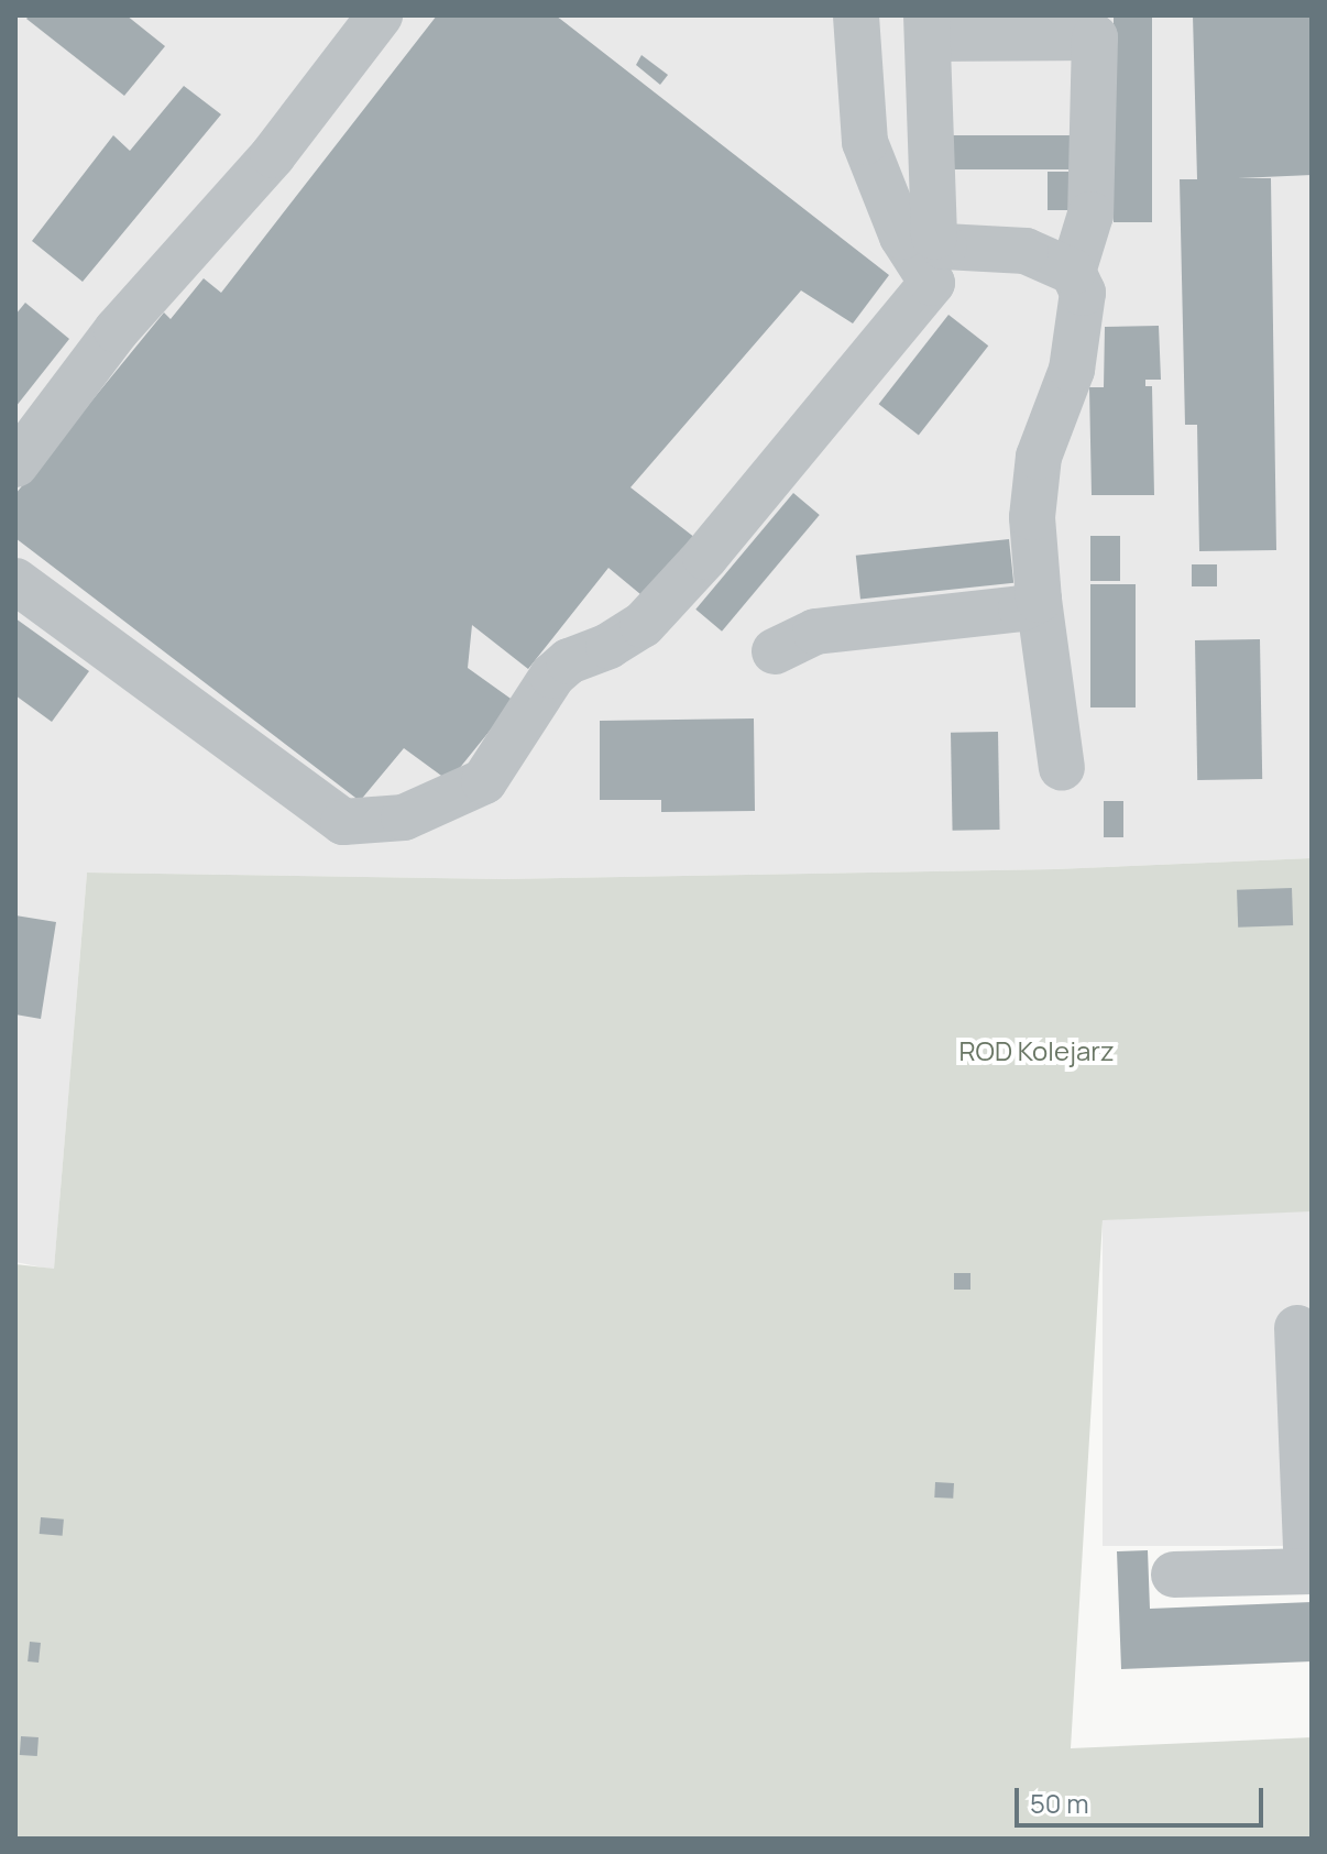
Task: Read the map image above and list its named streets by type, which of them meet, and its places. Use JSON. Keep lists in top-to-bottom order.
{
  "parks": ["ROD Kolejarz"],
  "scale_bar": "50 m"
}
